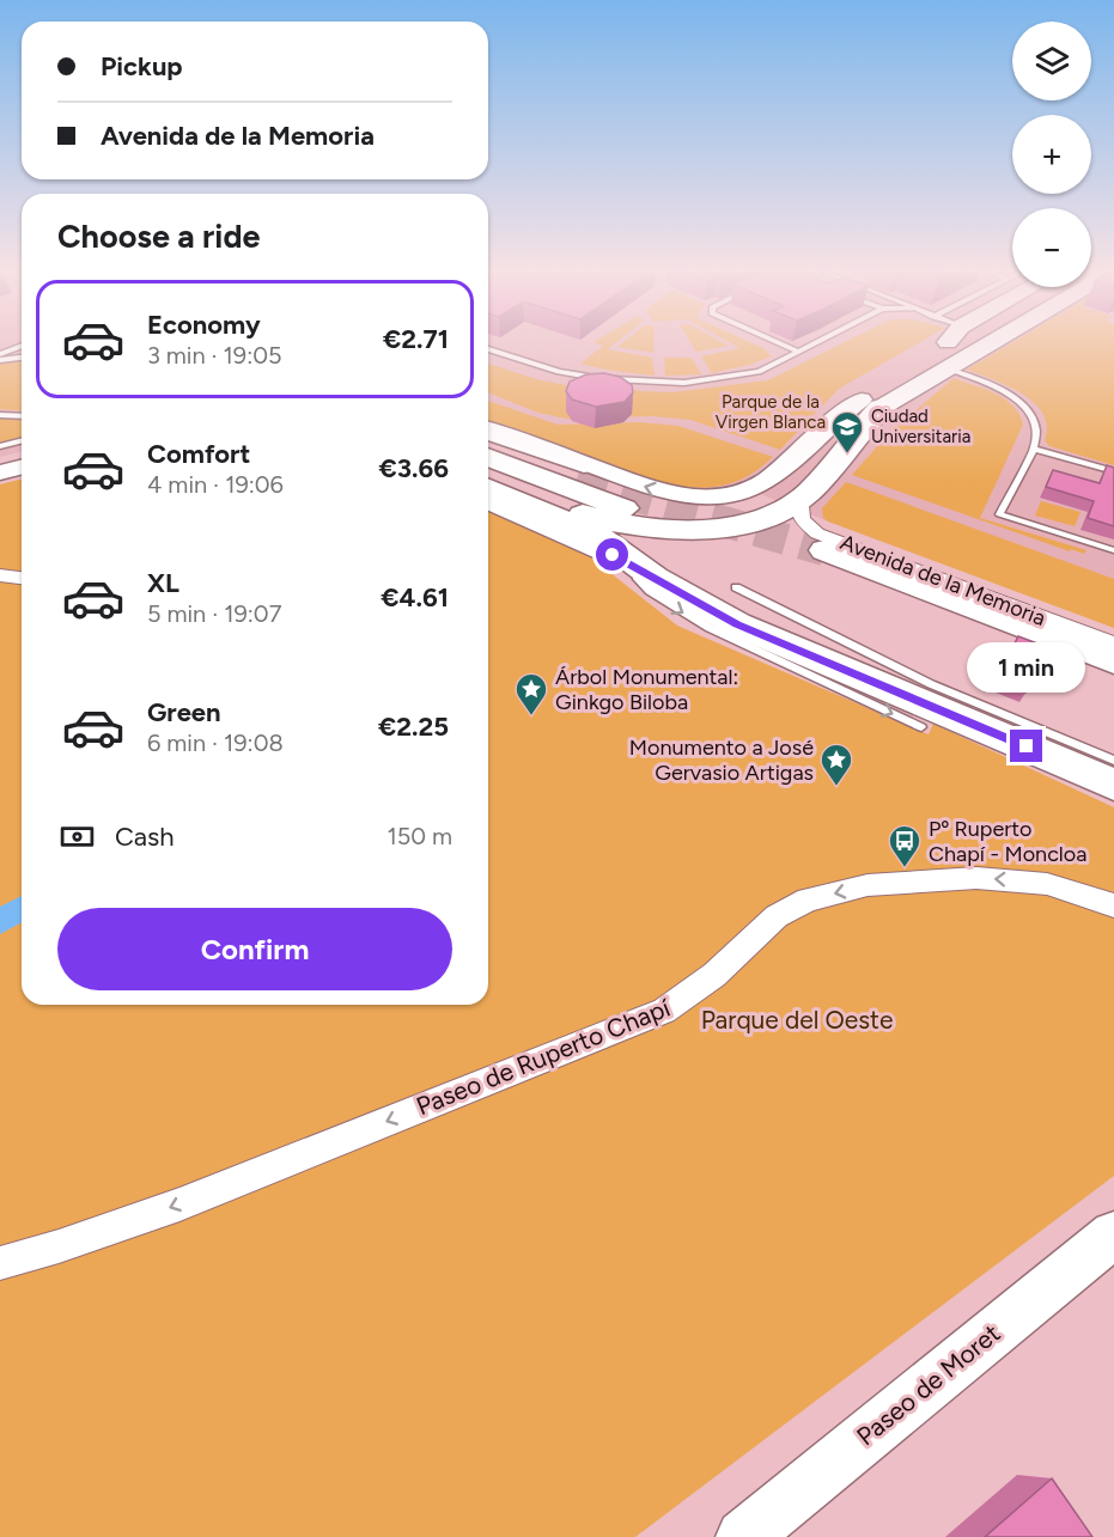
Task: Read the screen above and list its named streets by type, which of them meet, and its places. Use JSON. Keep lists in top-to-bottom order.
{
  "streets": {
    "highway": ["Avenida de la Memoria"],
    "main road": ["Paseo de Moret"],
    "street": ["Paseo de Ruperto Chapí"]
  },
  "one_way": ["Paseo de Ruperto Chapí"],
  "parks": ["Parque de la Virgen Blanca", "Parque del Oeste"],
  "places": {
    "school or university": ["Ciudad Universitaria"],
    "place": ["Árbol Monumental: Ginkgo Biloba", "Monumento a José Gervasio Artigas"],
    "bus stop": ["Pº Ruperto Chapí - Moncloa"]
  },
  "page": {
    "map_buttons": ["+", "−"],
    "banner": ["Pickup", "Avenida de la Memoria"],
    "heading": "Choose a ride",
    "list": [
      {
        "name": "Economy",
        "note": "3 min · 19:05",
        "value": "€2.71"
      },
      {
        "name": "Comfort",
        "note": "4 min · 19:06",
        "value": "€3.66"
      },
      {
        "name": "XL",
        "note": "5 min · 19:07",
        "value": "€4.61"
      },
      {
        "name": "Green",
        "note": "6 min · 19:08",
        "value": "€2.25"
      }
    ],
    "bubble": "1 min",
    "pay": ["Cash", "150 m"],
    "buttons": "Confirm"
  }
}
